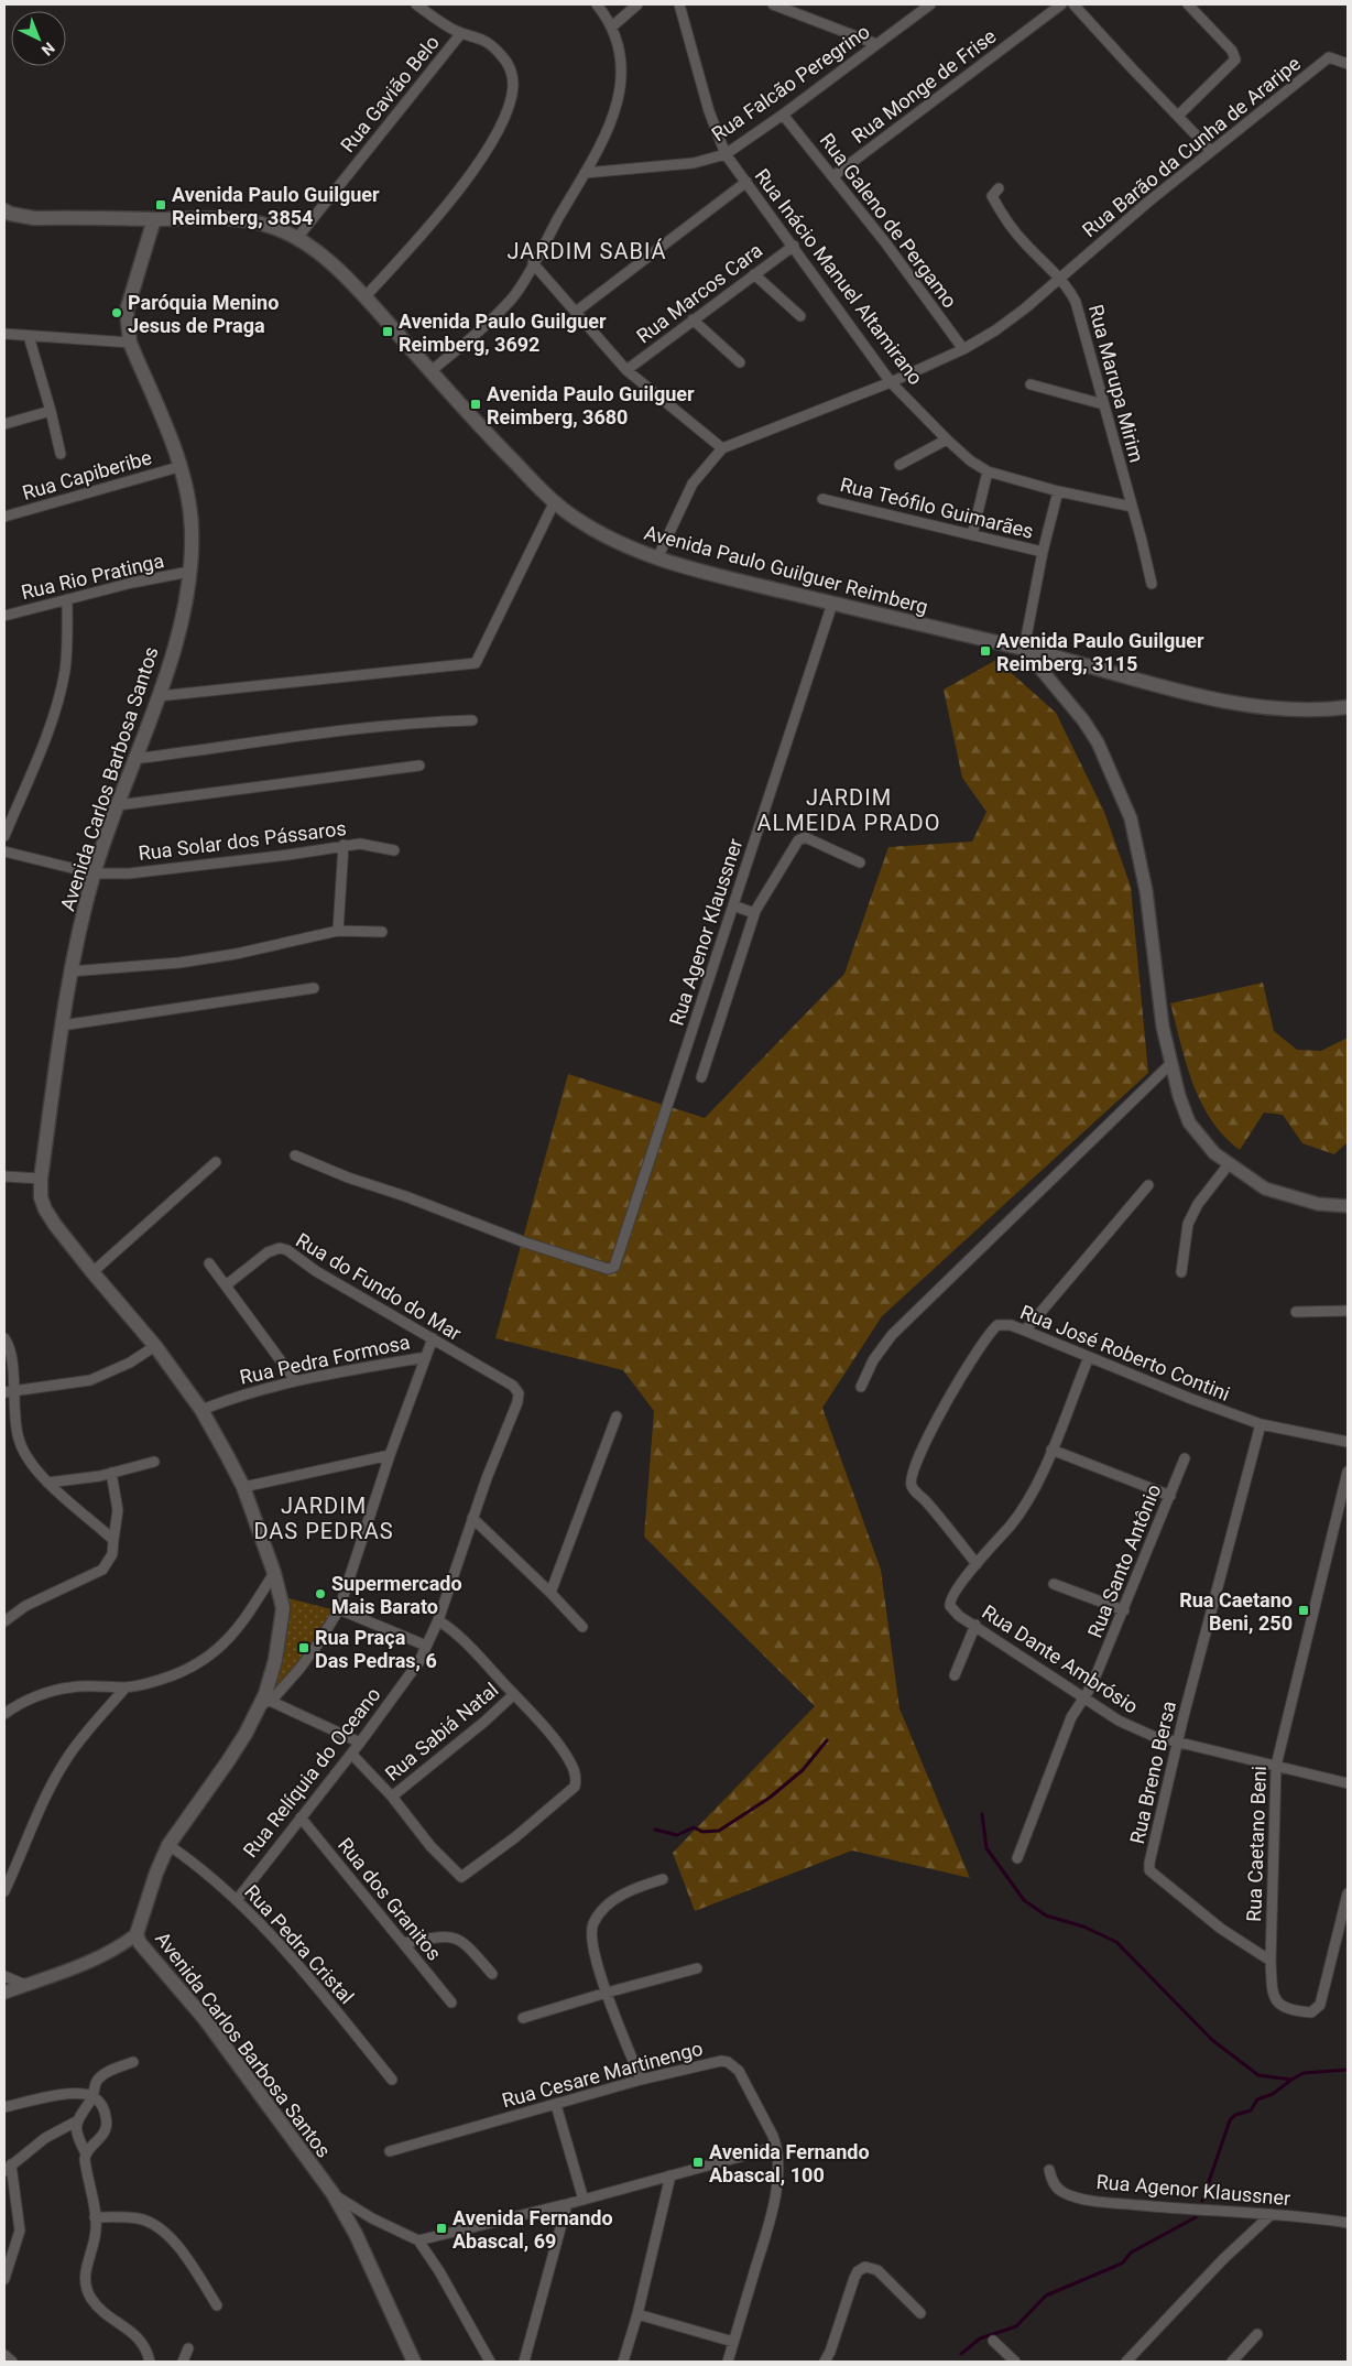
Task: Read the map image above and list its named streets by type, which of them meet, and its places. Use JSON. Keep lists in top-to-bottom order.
{
  "streets": {
    "main road": ["Avenida Paulo Guilguer Reimberg", "Avenida Carlos Barbosa Santos"],
    "street": [
      "Rua Falcão Peregrino",
      "Rua Monge de Frise",
      "Rua Gavião Belo",
      "Rua Barão da Cunha de Araripe",
      "Rua Galeno de Pergamo",
      "Rua Inácio Manuel Altamirano",
      "Rua Marcos Cara",
      "Rua Marupa Mirim",
      "Rua Capiberibe",
      "Rua Teófilo Guimarães",
      "Rua Rio Pratinga",
      "Rua Solar dos Pássaros",
      "Rua Agenor Klaussner",
      "Rua do Fundo do Mar",
      "Rua José Roberto Contini",
      "Rua Pedra Formosa",
      "Rua Santo Antônio",
      "Rua Dante Ambrósio",
      "Rua Sabiá Natal",
      "Rua Relíquia do Oceano",
      "Rua Breno Bersa",
      "Rua Caetano Beni",
      "Rua dos Granitos",
      "Rua Pedra Cristal",
      "Rua Cesare Martinengo"
    ]
  },
  "crossings": [
    ["Rua Falcão Peregrino", "Rua Galeno de Pergamo"],
    ["Rua Falcão Peregrino", "Rua Inácio Manuel Altamirano"],
    ["Rua Monge de Frise", "Rua Galeno de Pergamo"],
    ["Rua Gavião Belo", "Avenida Paulo Guilguer Reimberg"],
    ["Rua Barão da Cunha de Araripe", "Rua Galeno de Pergamo"],
    ["Rua Barão da Cunha de Araripe", "Rua Inácio Manuel Altamirano"],
    ["Rua Barão da Cunha de Araripe", "Rua Marupa Mirim"],
    ["Rua Inácio Manuel Altamirano", "Rua Marcos Cara"],
    ["Rua Inácio Manuel Altamirano", "Rua Marupa Mirim"],
    ["Rua Capiberibe", "Avenida Carlos Barbosa Santos"],
    ["Avenida Paulo Guilguer Reimberg", "Avenida Carlos Barbosa Santos"],
    ["Avenida Paulo Guilguer Reimberg", "Rua Agenor Klaussner"],
    ["Rua Rio Pratinga", "Avenida Carlos Barbosa Santos"],
    ["Avenida Carlos Barbosa Santos", "Rua Solar dos Pássaros"],
    ["Avenida Carlos Barbosa Santos", "Rua Pedra Formosa"],
    ["Avenida Carlos Barbosa Santos", "Rua Pedra Cristal"],
    ["Rua do Fundo do Mar", "Rua Relíquia do Oceano"],
    ["Rua José Roberto Contini", "Rua Dante Ambrósio"],
    ["Rua José Roberto Contini", "Rua Breno Bersa"],
    ["Rua Santo Antônio", "Rua Dante Ambrósio"],
    ["Rua Dante Ambrósio", "Rua Breno Bersa"],
    ["Rua Dante Ambrósio", "Rua Caetano Beni"],
    ["Rua Relíquia do Oceano", "Rua dos Granitos"],
    ["Rua Relíquia do Oceano", "Rua Pedra Cristal"],
    ["Rua Breno Bersa", "Rua Caetano Beni"]
  ],
  "districts": ["JARDIM SABIÁ", "JARDIM ALMEIDA PRADO", "JARDIM DAS PEDRAS"],
  "places": {
    "transit": [
      "Avenida Paulo Guilguer Reimberg, 3854",
      "Avenida Paulo Guilguer Reimberg, 3692",
      "Avenida Paulo Guilguer Reimberg, 3680",
      "Avenida Paulo Guilguer Reimberg, 3115",
      "Rua Caetano Beni, 250",
      "Rua Praça Das Pedras, 6",
      "Avenida Fernando Abascal, 100",
      "Avenida Fernando Abascal, 69"
    ],
    "other": ["Paróquia Menino Jesus de Praga", "Supermercado Mais Barato"]
  },
  "north": "bottom right"
}
